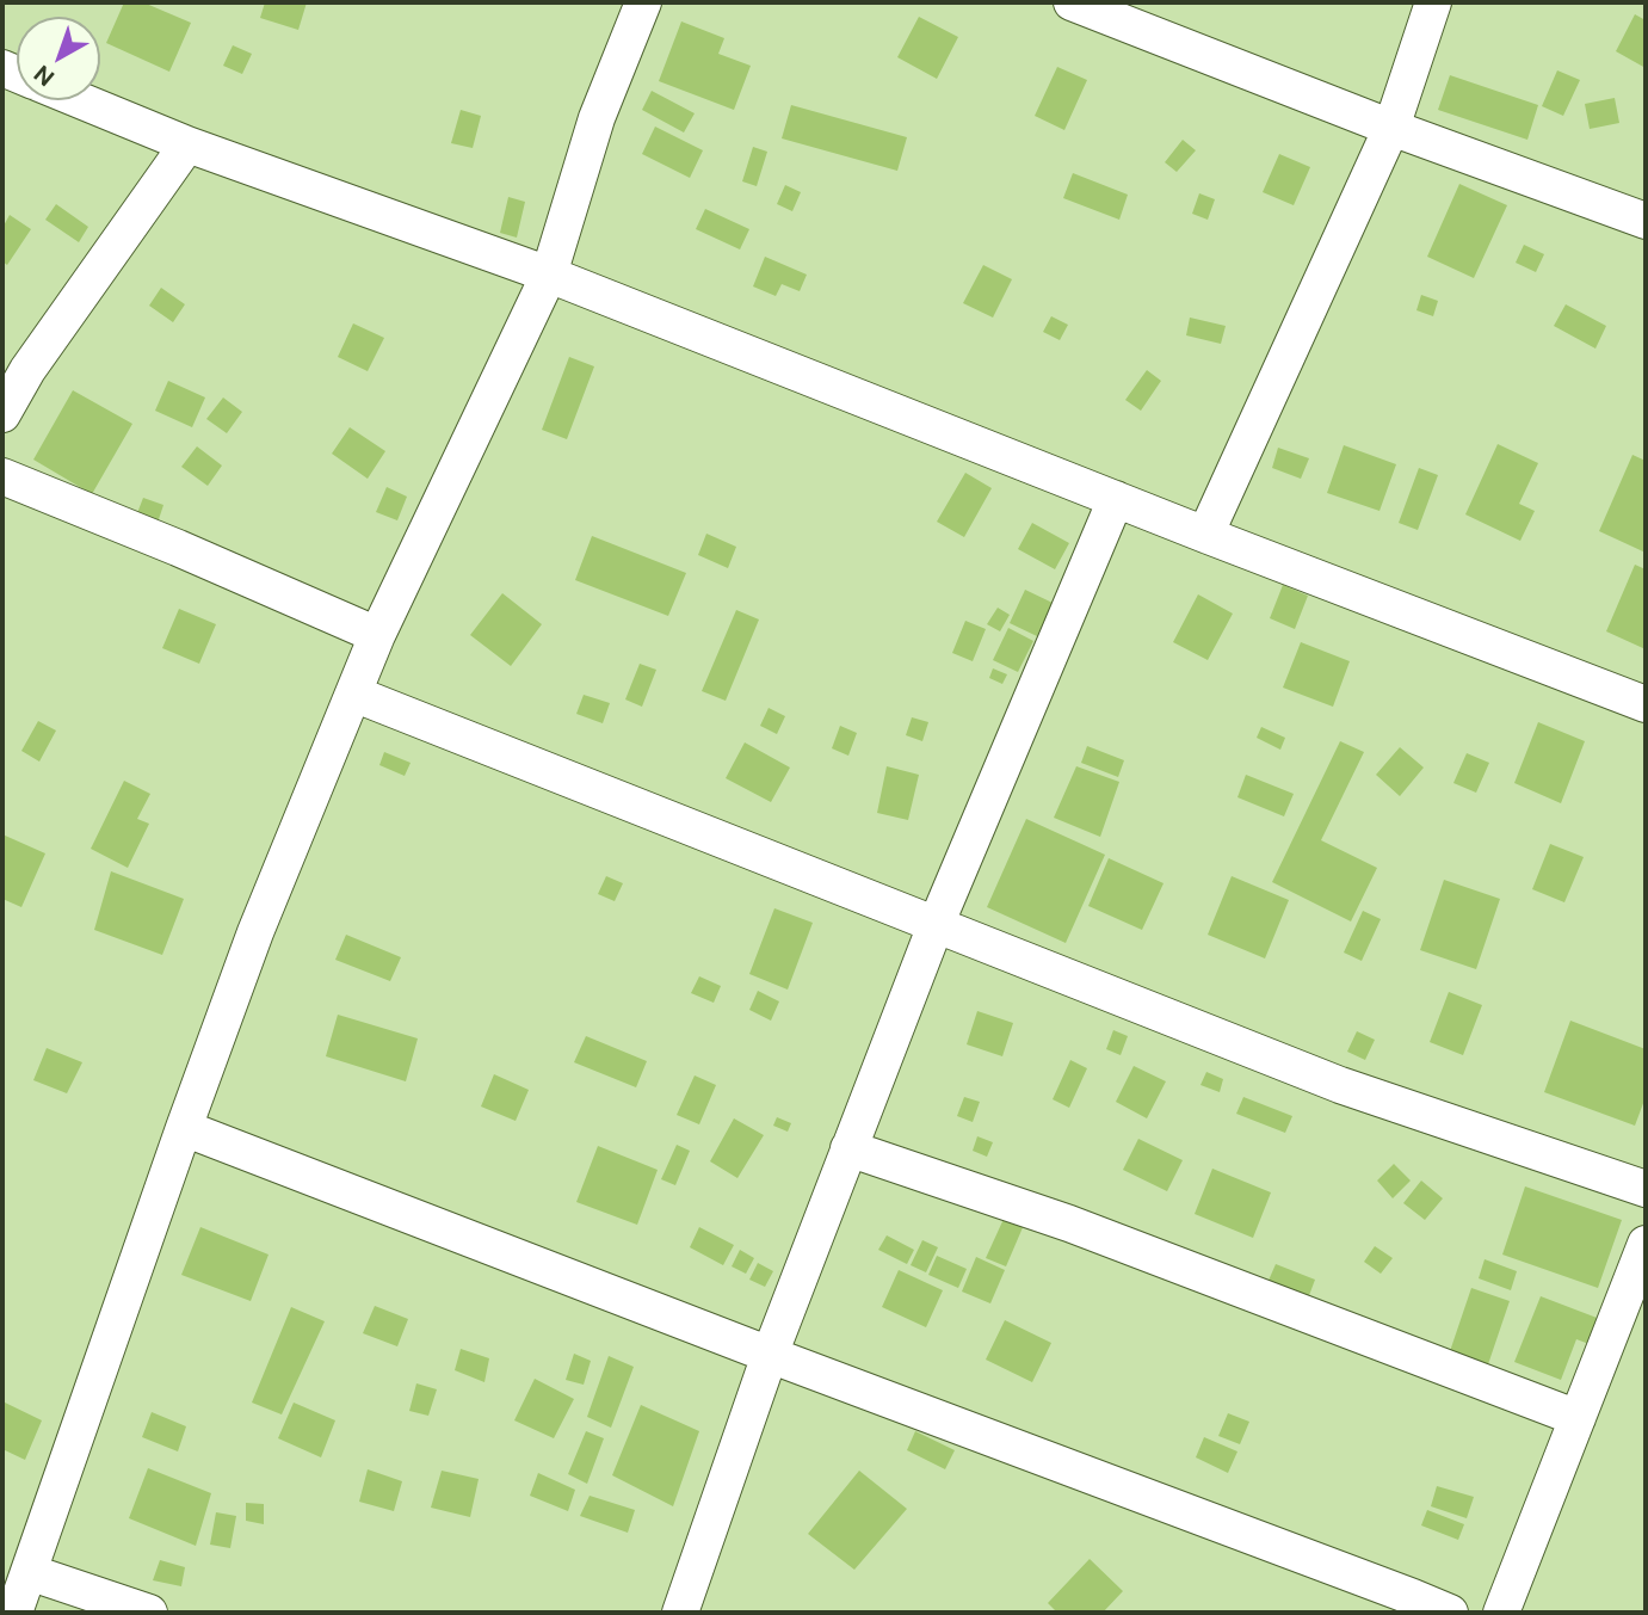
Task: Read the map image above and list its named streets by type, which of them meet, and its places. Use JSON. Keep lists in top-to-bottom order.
{
  "north": "bottom left"
}
